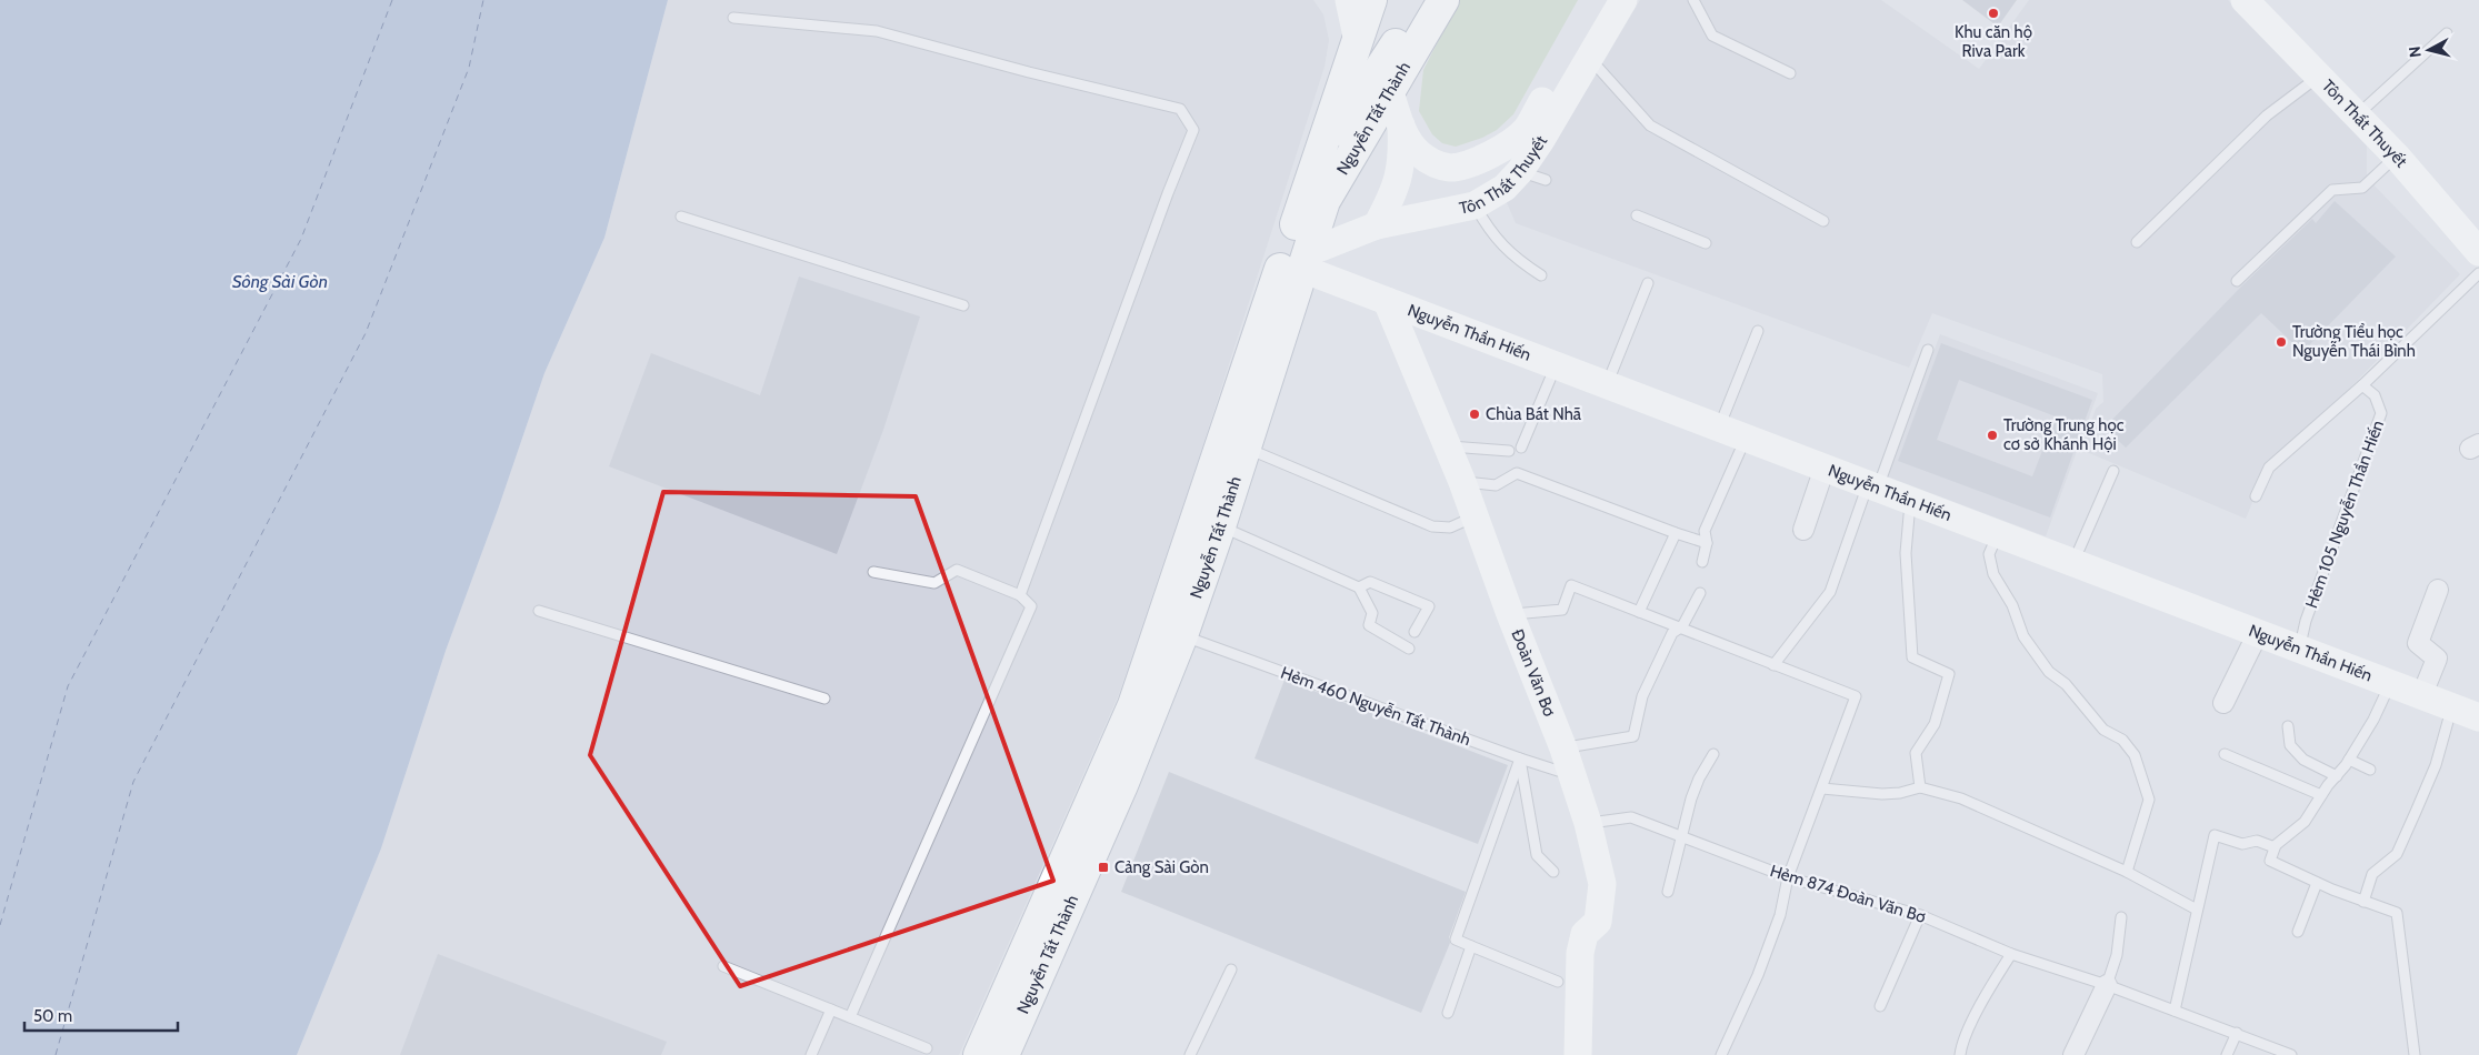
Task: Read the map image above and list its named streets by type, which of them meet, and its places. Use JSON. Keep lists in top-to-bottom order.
{
  "streets": {
    "main road": ["Nguyễn Tất Thành"],
    "street": ["Tôn Thất Thuyết", "Nguyễn Thần Hiến", "Đoàn Văn Bơ"],
    "lane": ["Hẻm 105 Nguyễn Thần Hiến", "Hẻm 460 Nguyễn Tất Thành", "Hẻm 874 Đoàn Văn Bơ"]
  },
  "crossings": [
    ["Nguyễn Tất Thành", "Tôn Thất Thuyết"],
    ["Nguyễn Tất Thành", "Nguyễn Thần Hiến"],
    ["Nguyễn Tất Thành", "Hẻm 460 Nguyễn Tất Thành"],
    ["Tôn Thất Thuyết", "Nguyễn Thần Hiến"],
    ["Nguyễn Thần Hiến", "Hẻm 105 Nguyễn Thần Hiến"],
    ["Nguyễn Thần Hiến", "Đoàn Văn Bơ"],
    ["Đoàn Văn Bơ", "Hẻm 460 Nguyễn Tất Thành"],
    ["Đoàn Văn Bơ", "Hẻm 874 Đoàn Văn Bơ"]
  ],
  "water": ["Sông Sài Gòn"],
  "places": {
    "other": [
      "Khu căn hộ Riva Park",
      "Trường Tiểu học Nguyễn Thái Bình",
      "Chùa Bát Nhã",
      "Trường Trung học cơ sở Khánh Hội"
    ],
    "transit": ["Cảng Sài Gòn"]
  },
  "scale_bar": "50 m",
  "north": "left"
}
